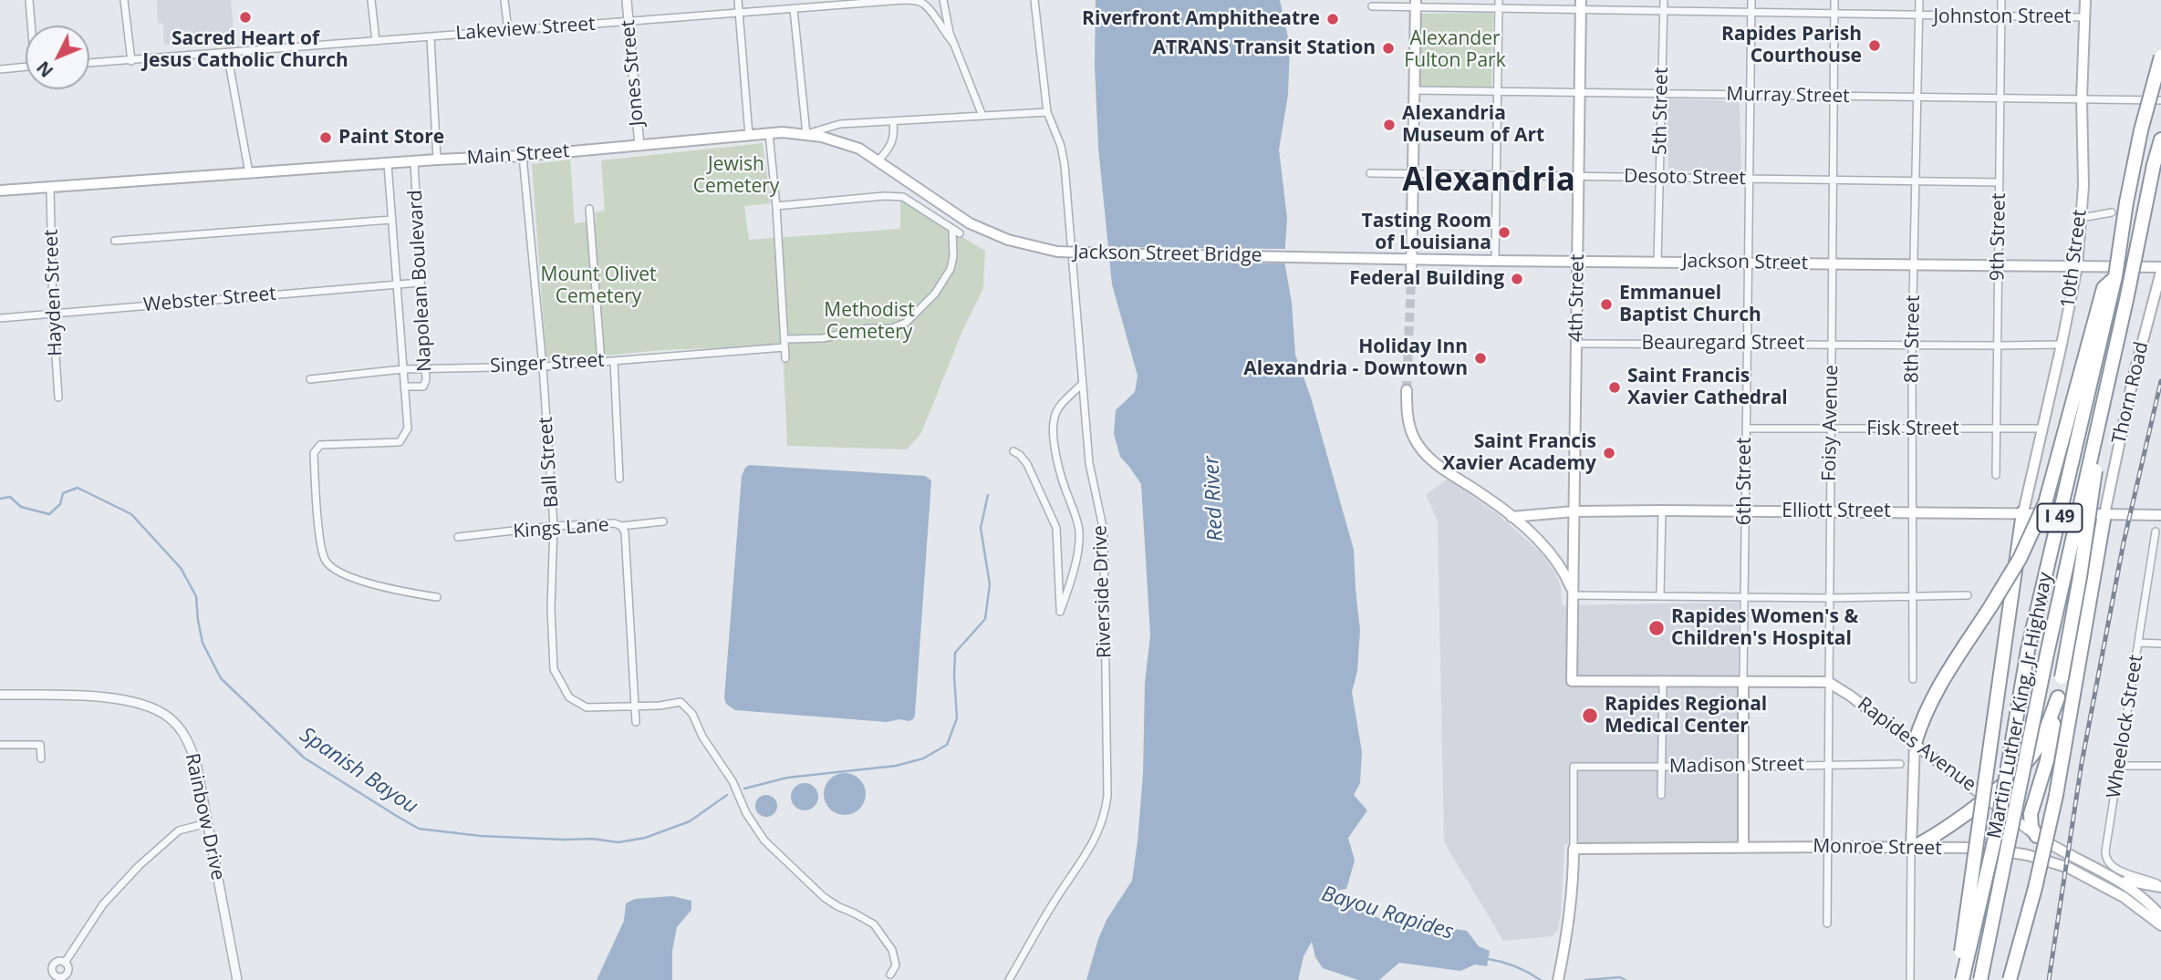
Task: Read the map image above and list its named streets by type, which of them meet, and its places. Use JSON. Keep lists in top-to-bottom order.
{
  "streets": {
    "highway": ["I 49", "Martin Luther King, Jr Highway"],
    "main road": [
      "Main Street",
      "Jackson Street Bridge",
      "10th Street",
      "Jackson Street",
      "4th Street",
      "Thorn Road",
      "6th Street",
      "Elliott Street",
      "Rapides Avenue",
      "Monroe Street"
    ],
    "street": [
      "Johnston Street",
      "Lakeview Street",
      "Jones Street",
      "Murray Street",
      "5th Street",
      "Desoto Street",
      "9th Street",
      "Napolean Boulevard",
      "Hayden Street",
      "Webster Street",
      "8th Street",
      "Beauregard Street",
      "Singer Street",
      "Foisy Avenue",
      "Fisk Street",
      "Ball Street",
      "Kings Lane",
      "Riverside Drive",
      "Wheelock Street",
      "Madison Street",
      "Rainbow Drive"
    ]
  },
  "crossings": [
    ["Johnston Street", "9th Street"],
    ["Johnston Street", "10th Street"],
    ["Johnston Street", "8th Street"],
    ["Johnston Street", "Foisy Avenue"],
    ["Lakeview Street", "Jones Street"],
    ["Jones Street", "Main Street"],
    ["Murray Street", "5th Street"],
    ["Murray Street", "9th Street"],
    ["Murray Street", "10th Street"],
    ["Murray Street", "4th Street"],
    ["Murray Street", "8th Street"],
    ["Murray Street", "Foisy Avenue"],
    ["Murray Street", "6th Street"],
    ["5th Street", "Desoto Street"],
    ["5th Street", "Jackson Street"],
    ["Main Street", "Jackson Street Bridge"],
    ["Main Street", "Napolean Boulevard"],
    ["Main Street", "Hayden Street"],
    ["Main Street", "Ball Street"],
    ["Desoto Street", "9th Street"],
    ["Desoto Street", "4th Street"],
    ["Desoto Street", "8th Street"],
    ["Desoto Street", "Foisy Avenue"],
    ["Desoto Street", "6th Street"],
    ["9th Street", "Jackson Street"],
    ["9th Street", "Beauregard Street"],
    ["9th Street", "Fisk Street"],
    ["Jackson Street Bridge", "Jackson Street"],
    ["10th Street", "Jackson Street"],
    ["10th Street", "Beauregard Street"],
    ["10th Street", "Fisk Street"],
    ["10th Street", "Elliott Street"],
    ["Jackson Street", "4th Street"],
    ["Jackson Street", "8th Street"],
    ["Jackson Street", "Thorn Road"],
    ["Jackson Street", "Foisy Avenue"],
    ["Jackson Street", "6th Street"],
    ["Napolean Boulevard", "Webster Street"],
    ["Napolean Boulevard", "Singer Street"],
    ["Hayden Street", "Webster Street"],
    ["4th Street", "Beauregard Street"],
    ["4th Street", "Elliott Street"],
    ["8th Street", "Beauregard Street"],
    ["8th Street", "Fisk Street"],
    ["8th Street", "Elliott Street"],
    ["Beauregard Street", "Foisy Avenue"],
    ["Beauregard Street", "6th Street"],
    ["Singer Street", "Ball Street"],
    ["Thorn Road", "Elliott Street"],
    ["Foisy Avenue", "Fisk Street"],
    ["Foisy Avenue", "Elliott Street"],
    ["Foisy Avenue", "Rapides Avenue"],
    ["Foisy Avenue", "Madison Street"],
    ["Foisy Avenue", "Monroe Street"],
    ["Fisk Street", "6th Street"],
    ["Ball Street", "Kings Lane"],
    ["6th Street", "Elliott Street"],
    ["6th Street", "Madison Street"],
    ["6th Street", "Monroe Street"],
    ["Madison Street", "Monroe Street"]
  ],
  "districts": ["Alexandria"],
  "water": ["Red River", "Spanish Bayou", "Bayou Rapides"],
  "parks": [
    "Alexander Fulton Park",
    "Jewish Cemetery",
    "Mount Olivet Cemetery",
    "Methodist Cemetery"
  ],
  "places": [
    "Sacred Heart of Jesus Catholic Church",
    "Riverfront Amphitheatre",
    "Rapides Parish Courthouse",
    "ATRANS Transit Station",
    "Alexandria Museum of Art",
    "Paint Store",
    "Tasting Room of Louisiana",
    "Federal Building",
    "Emmanuel Baptist Church",
    "Holiday Inn Alexandria - Downtown",
    "Saint Francis Xavier Cathedral",
    "Saint Francis Xavier Academy",
    "Rapides Women's & Children's Hospital",
    "Rapides Regional Medical Center"
  ],
  "north": "bottom left"
}
